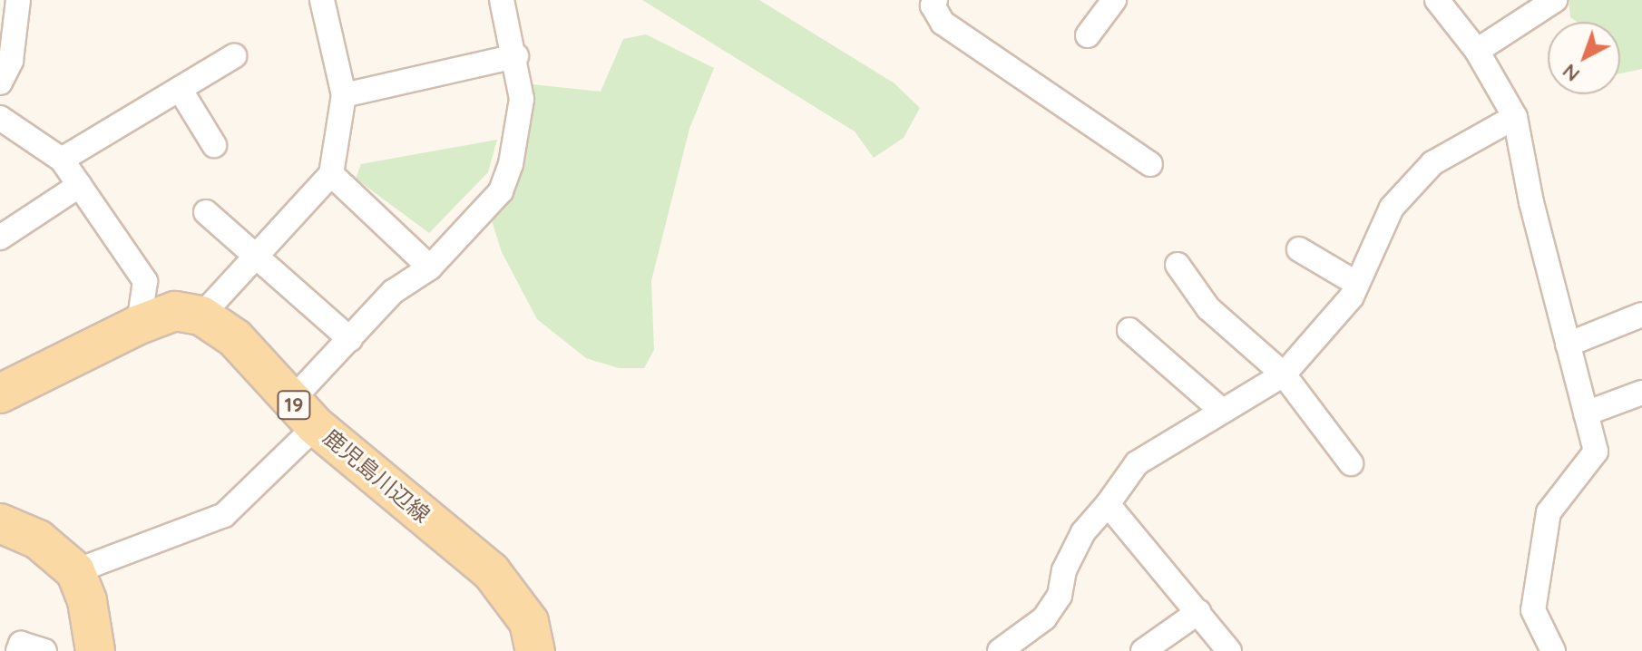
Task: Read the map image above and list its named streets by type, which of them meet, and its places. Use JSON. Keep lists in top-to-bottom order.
{
  "streets": {
    "main road": ["19", "鹿児島川辺線"]
  },
  "north": "bottom left"
}
